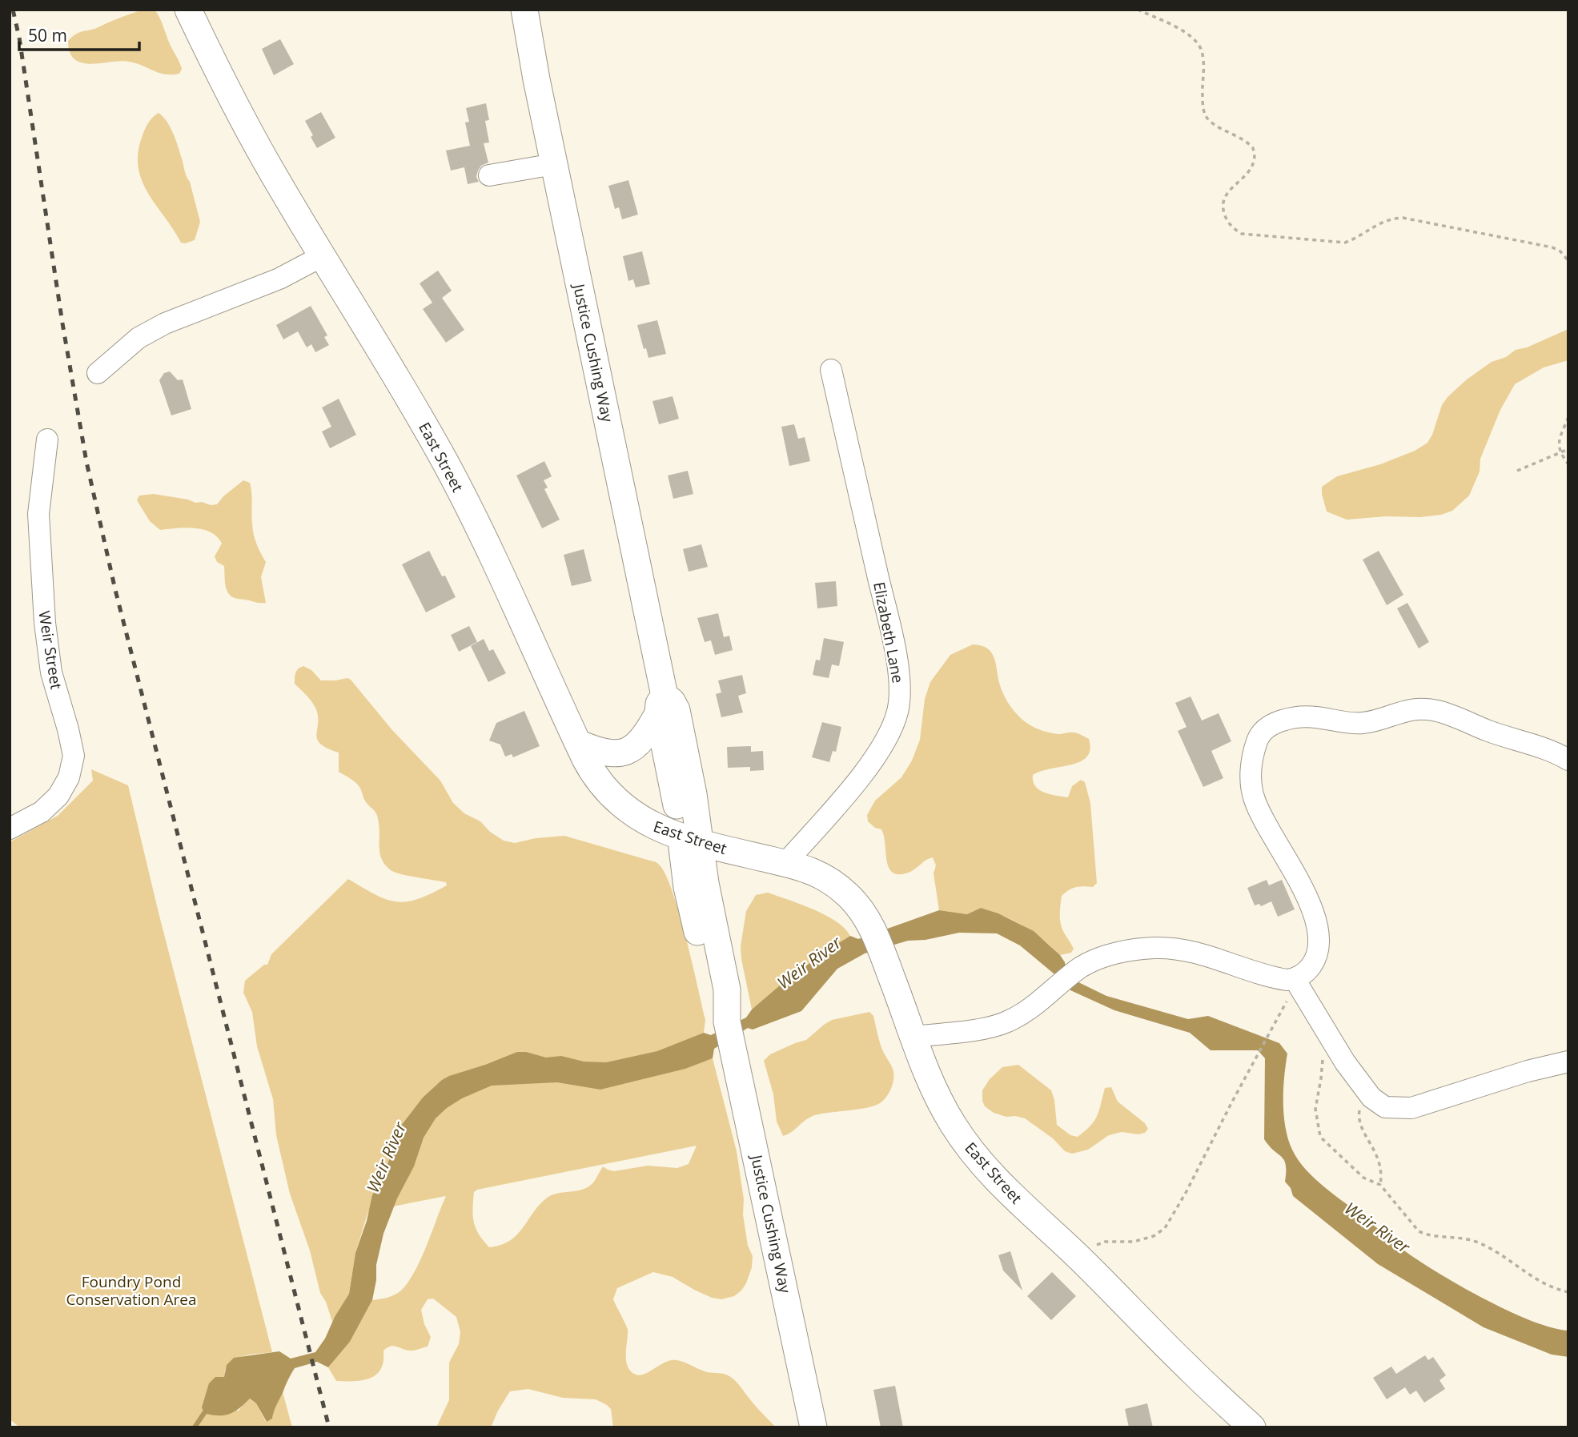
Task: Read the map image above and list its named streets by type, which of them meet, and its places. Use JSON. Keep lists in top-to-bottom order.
{
  "streets": {
    "main road": ["Justice Cushing Way", "East Street"],
    "street": ["Elizabeth Lane", "Weir Street"]
  },
  "crossings": [
    ["Justice Cushing Way", "East Street"],
    ["East Street", "Elizabeth Lane"]
  ],
  "water": ["Weir River"],
  "parks": ["Foundry Pond Conservation Area"],
  "scale_bar": "50 m"
}
